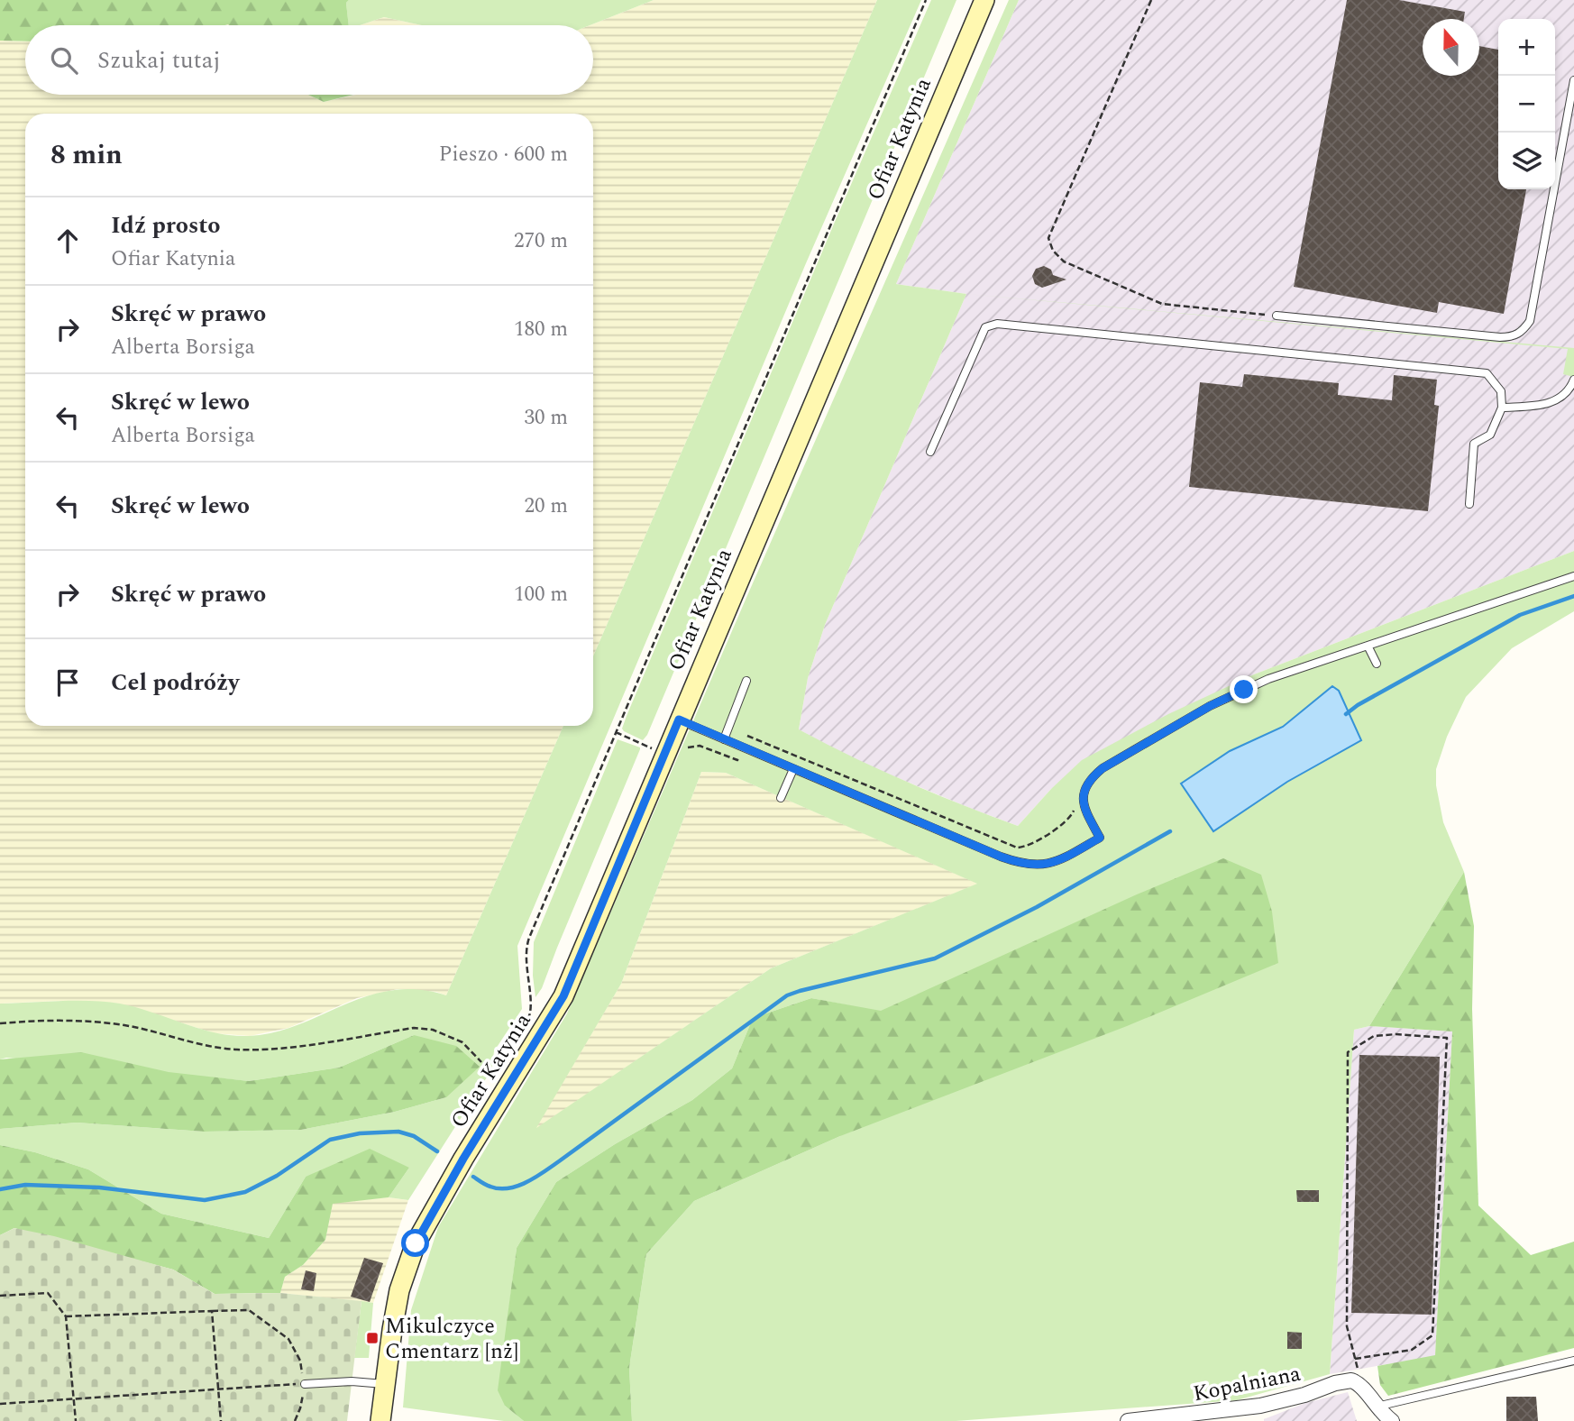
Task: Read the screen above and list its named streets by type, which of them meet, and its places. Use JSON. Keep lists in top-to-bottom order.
{
  "streets": {
    "street": ["Ofiar Katynia", "Kopalniana"]
  },
  "places": {
    "transit": ["Mikulczyce Cmentarz [nż]"]
  },
  "north": "top",
  "page": {
    "map_buttons": ["+", "−"],
    "search": "Szukaj tutaj",
    "heading": ["8 min", "Pieszo · 600 m"],
    "list": [
      ["Idź prosto", "Ofiar Katynia", "270 m"],
      ["Skręć w prawo", "Alberta Borsiga", "180 m"],
      ["Skręć w lewo", "Alberta Borsiga", "30 m"],
      ["Skręć w lewo", "20 m"],
      ["Skręć w prawo", "100 m"],
      "Cel podróży"
    ]
  }
}
